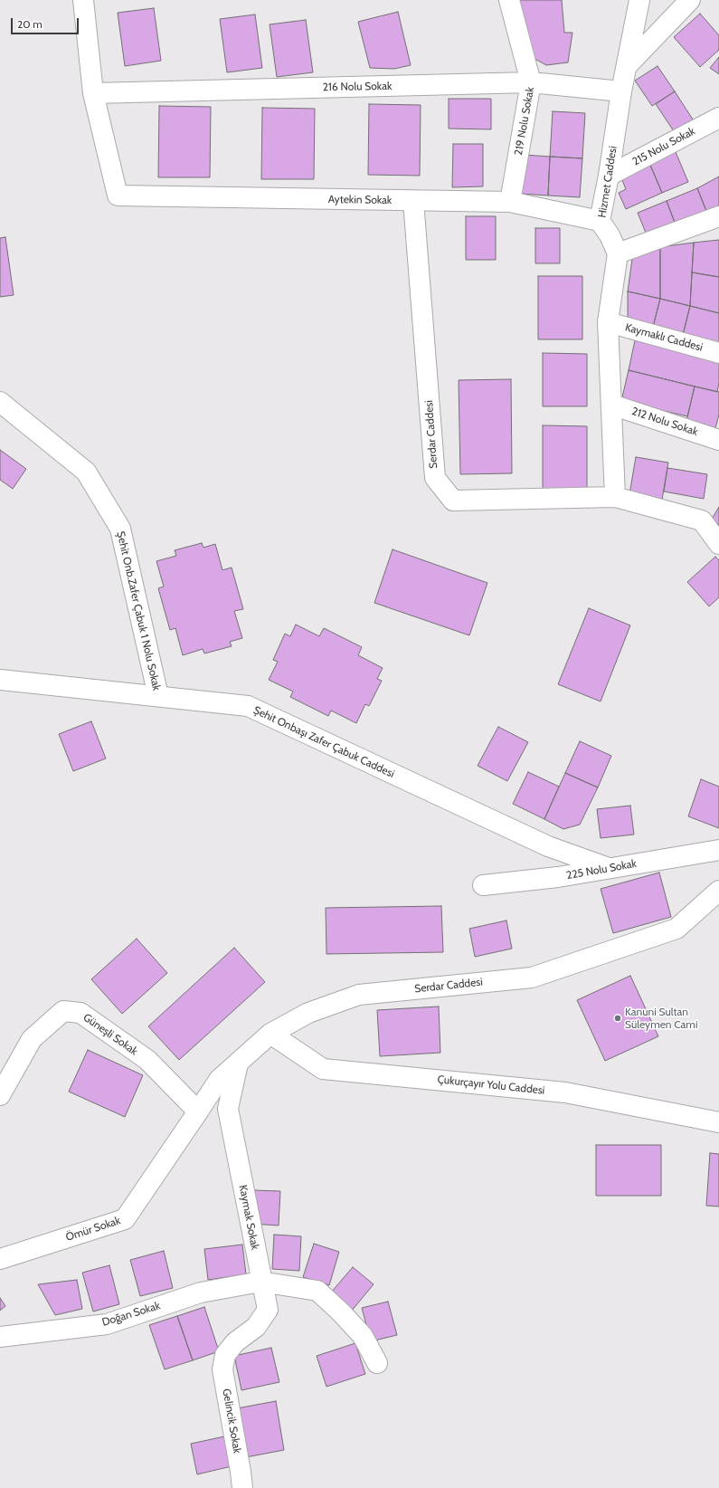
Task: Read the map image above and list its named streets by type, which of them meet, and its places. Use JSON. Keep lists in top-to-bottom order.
{
  "streets": {
    "street": [
      "216 Nolu Sokak",
      "219 Nolu Sokak",
      "215 Nolu Sokak",
      "Hizmet Caddesi",
      "Aytekin Sokak",
      "Kaymaklı Caddesi",
      "212 Nolu Sokak",
      "Serdar Caddesi",
      "Şehit Onb.Zafer Çabuk 1 Nolu Sokak",
      "Şehit Onbaşı Zafer Çabuk Caddesi",
      "225 Nolu Sokak",
      "Güneşli Sokak",
      "Çukurçayır Yolu Caddesi",
      "Kaymak Sokak",
      "Ömür Sokak",
      "Doğan Sokak",
      "Gelincik Sokak"
    ]
  },
  "crossings": [
    ["216 Nolu Sokak", "219 Nolu Sokak"],
    ["216 Nolu Sokak", "Hizmet Caddesi"],
    ["216 Nolu Sokak", "Aytekin Sokak"],
    ["219 Nolu Sokak", "Aytekin Sokak"],
    ["215 Nolu Sokak", "Hizmet Caddesi"],
    ["Hizmet Caddesi", "Aytekin Sokak"],
    ["Aytekin Sokak", "Serdar Caddesi"],
    ["Serdar Caddesi", "Güneşli Sokak"],
    ["Serdar Caddesi", "Çukurçayır Yolu Caddesi"],
    ["Serdar Caddesi", "Kaymak Sokak"],
    ["Serdar Caddesi", "Ömür Sokak"],
    ["Şehit Onb.Zafer Çabuk 1 Nolu Sokak", "Şehit Onbaşı Zafer Çabuk Caddesi"],
    ["Şehit Onbaşı Zafer Çabuk Caddesi", "225 Nolu Sokak"],
    ["Güneşli Sokak", "Ömür Sokak"],
    ["Kaymak Sokak", "Doğan Sokak"],
    ["Kaymak Sokak", "Gelincik Sokak"]
  ],
  "places": ["Kanuni Sultan Süleymen Cami"],
  "scale_bar": "20 m"
}
